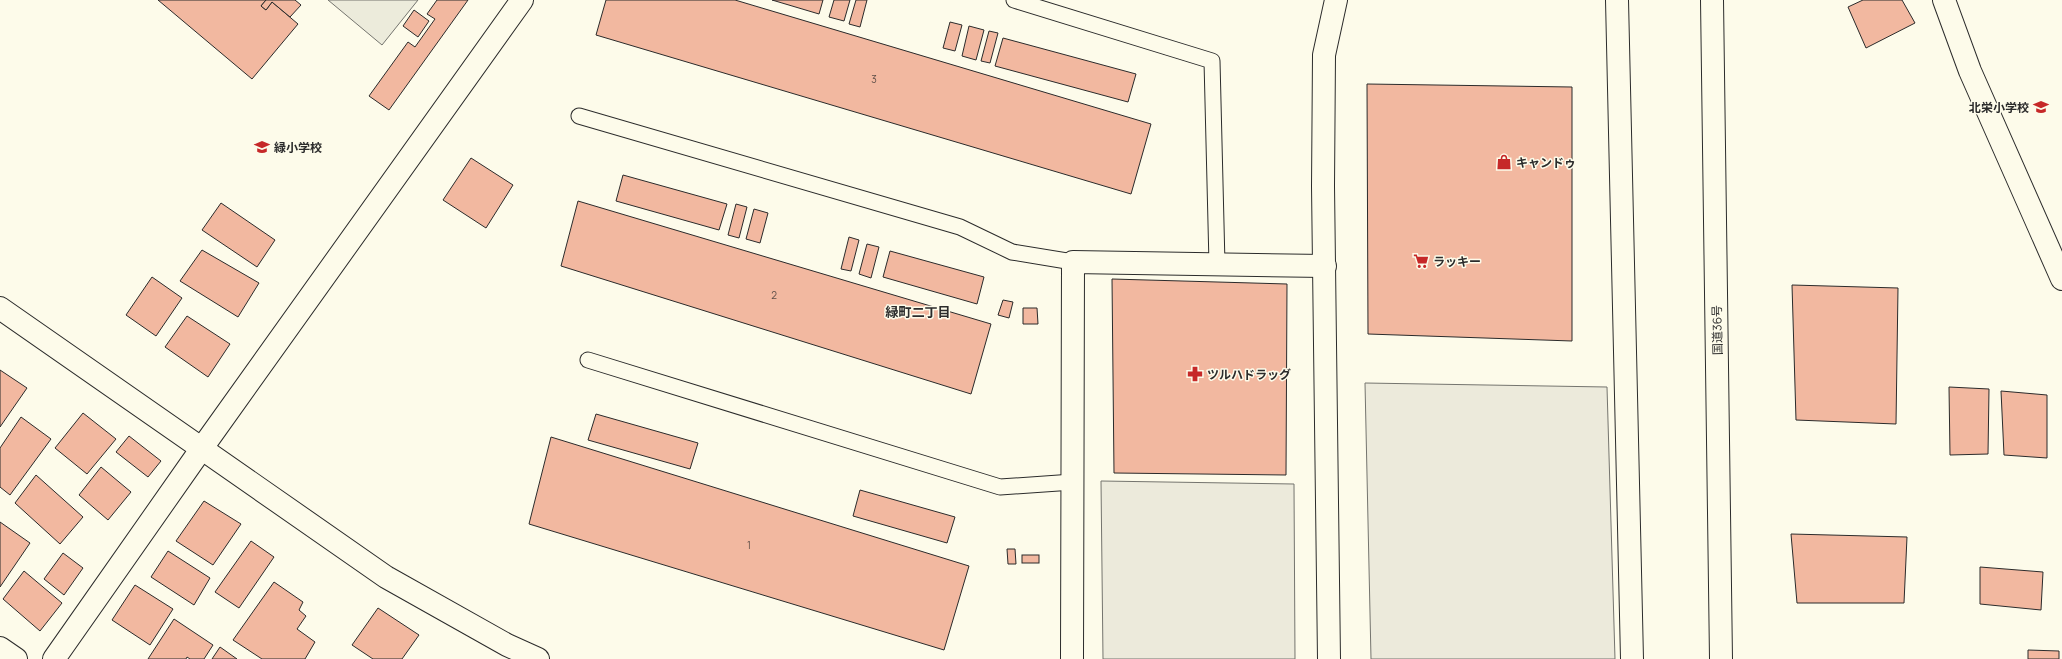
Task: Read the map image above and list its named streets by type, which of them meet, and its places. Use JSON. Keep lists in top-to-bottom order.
{
  "streets": {
    "main road": ["国道36号"]
  },
  "districts": ["緑町二丁目"],
  "places": {
    "school or university": ["北栄小学校", "緑小学校"],
    "shop": ["キャンドゥ"],
    "supermarket": ["ラッキー"],
    "pharmacy": ["ツルハドラッグ"]
  },
  "house_numbers": ["3", "2", "1"]
}
